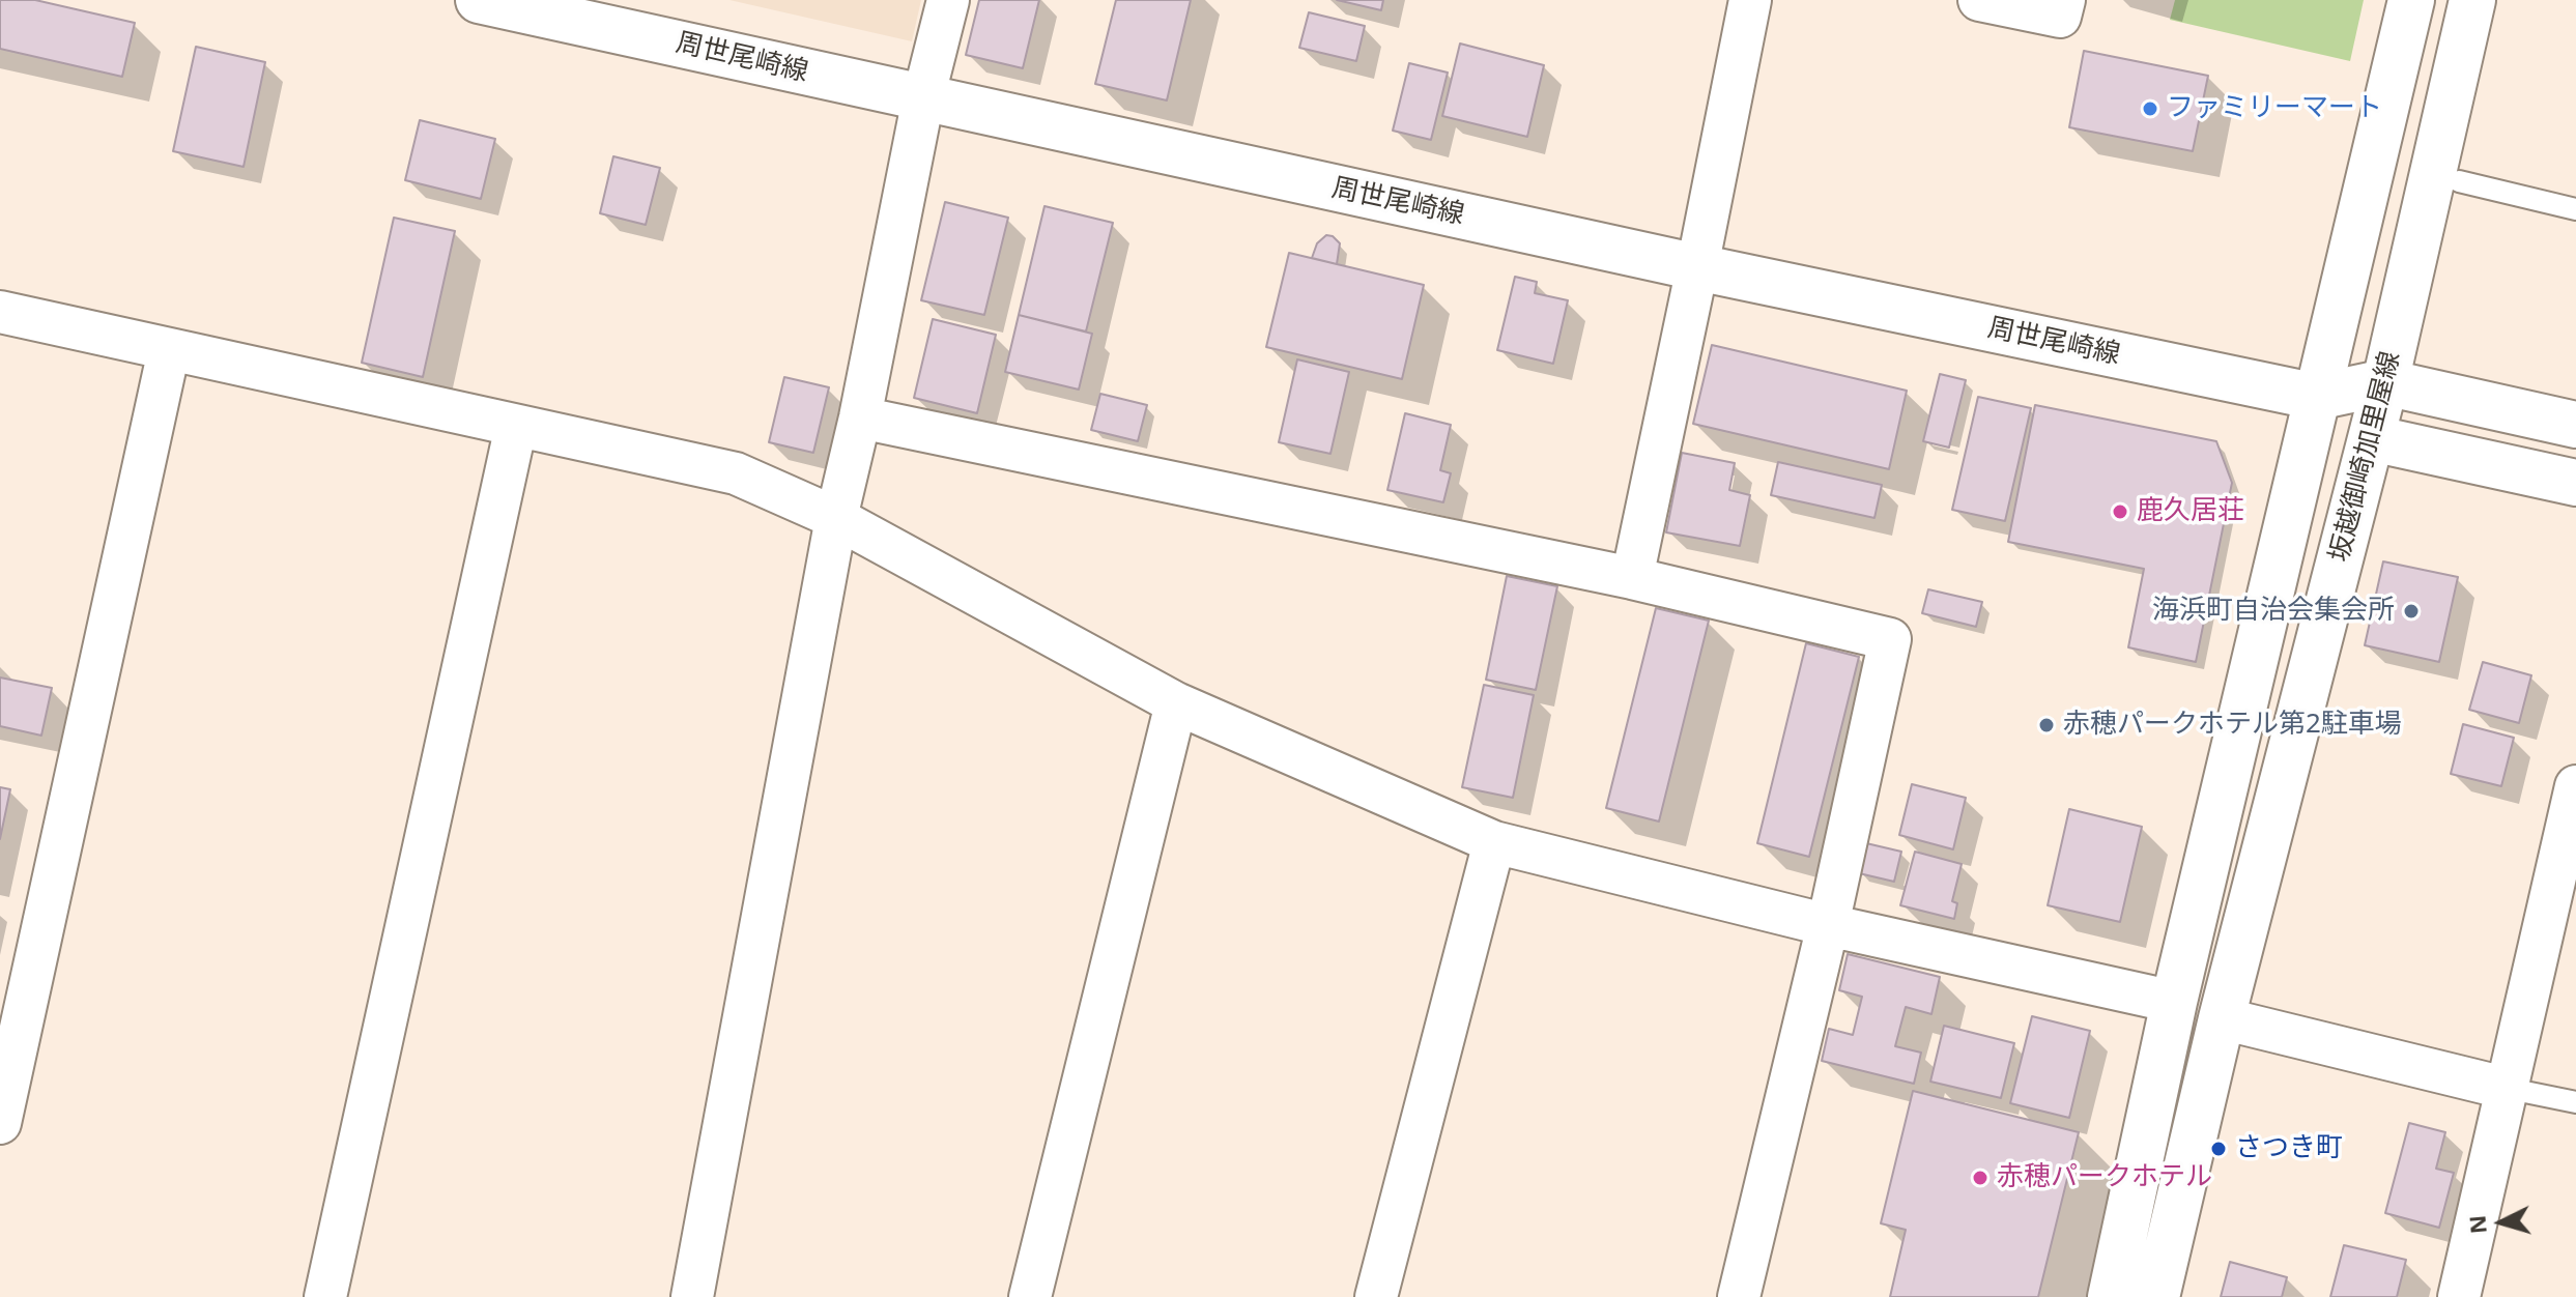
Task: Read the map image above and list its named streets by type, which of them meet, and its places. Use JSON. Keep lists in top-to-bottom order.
{
  "streets": {
    "main road": ["周世尾崎線", "坂越御崎加里屋線"]
  },
  "crossings": [
    ["周世尾崎線", "坂越御崎加里屋線"]
  ],
  "places": [
    "ファミリーマート",
    "鹿久居荘",
    "海浜町自治会集会所",
    "赤穂パークホテル第2駐車場",
    "さつき町",
    "赤穂パークホテル"
  ],
  "north": "left"
}
